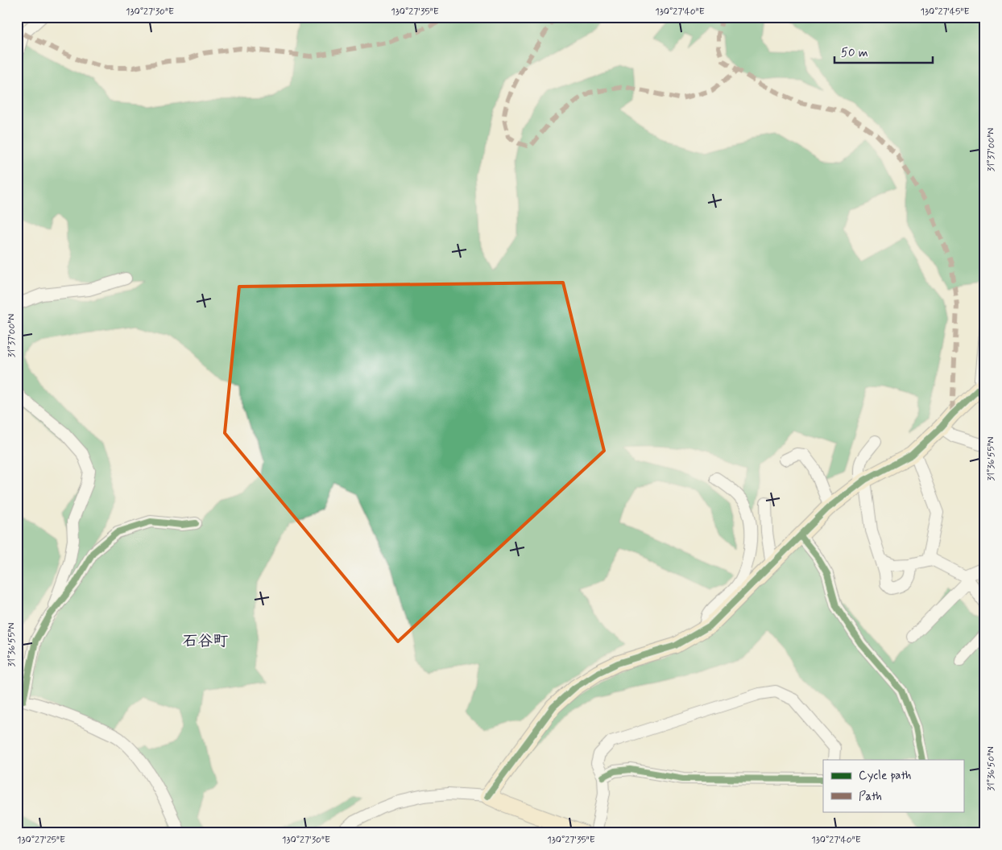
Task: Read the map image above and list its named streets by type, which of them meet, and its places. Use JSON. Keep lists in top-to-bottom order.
{
  "districts": ["石谷町"],
  "legend": ["Cycle path", "Path"],
  "scale_bar": "50 m",
  "coordinates": [
    "130°27'30\"E",
    "130°27'35\"E",
    "130°27'40\"E",
    "130°27'45\"E",
    "31°37'00\"N",
    "31°36'55\"N",
    "31°36'50\"N",
    "130°27'25\"E"
  ]
}
